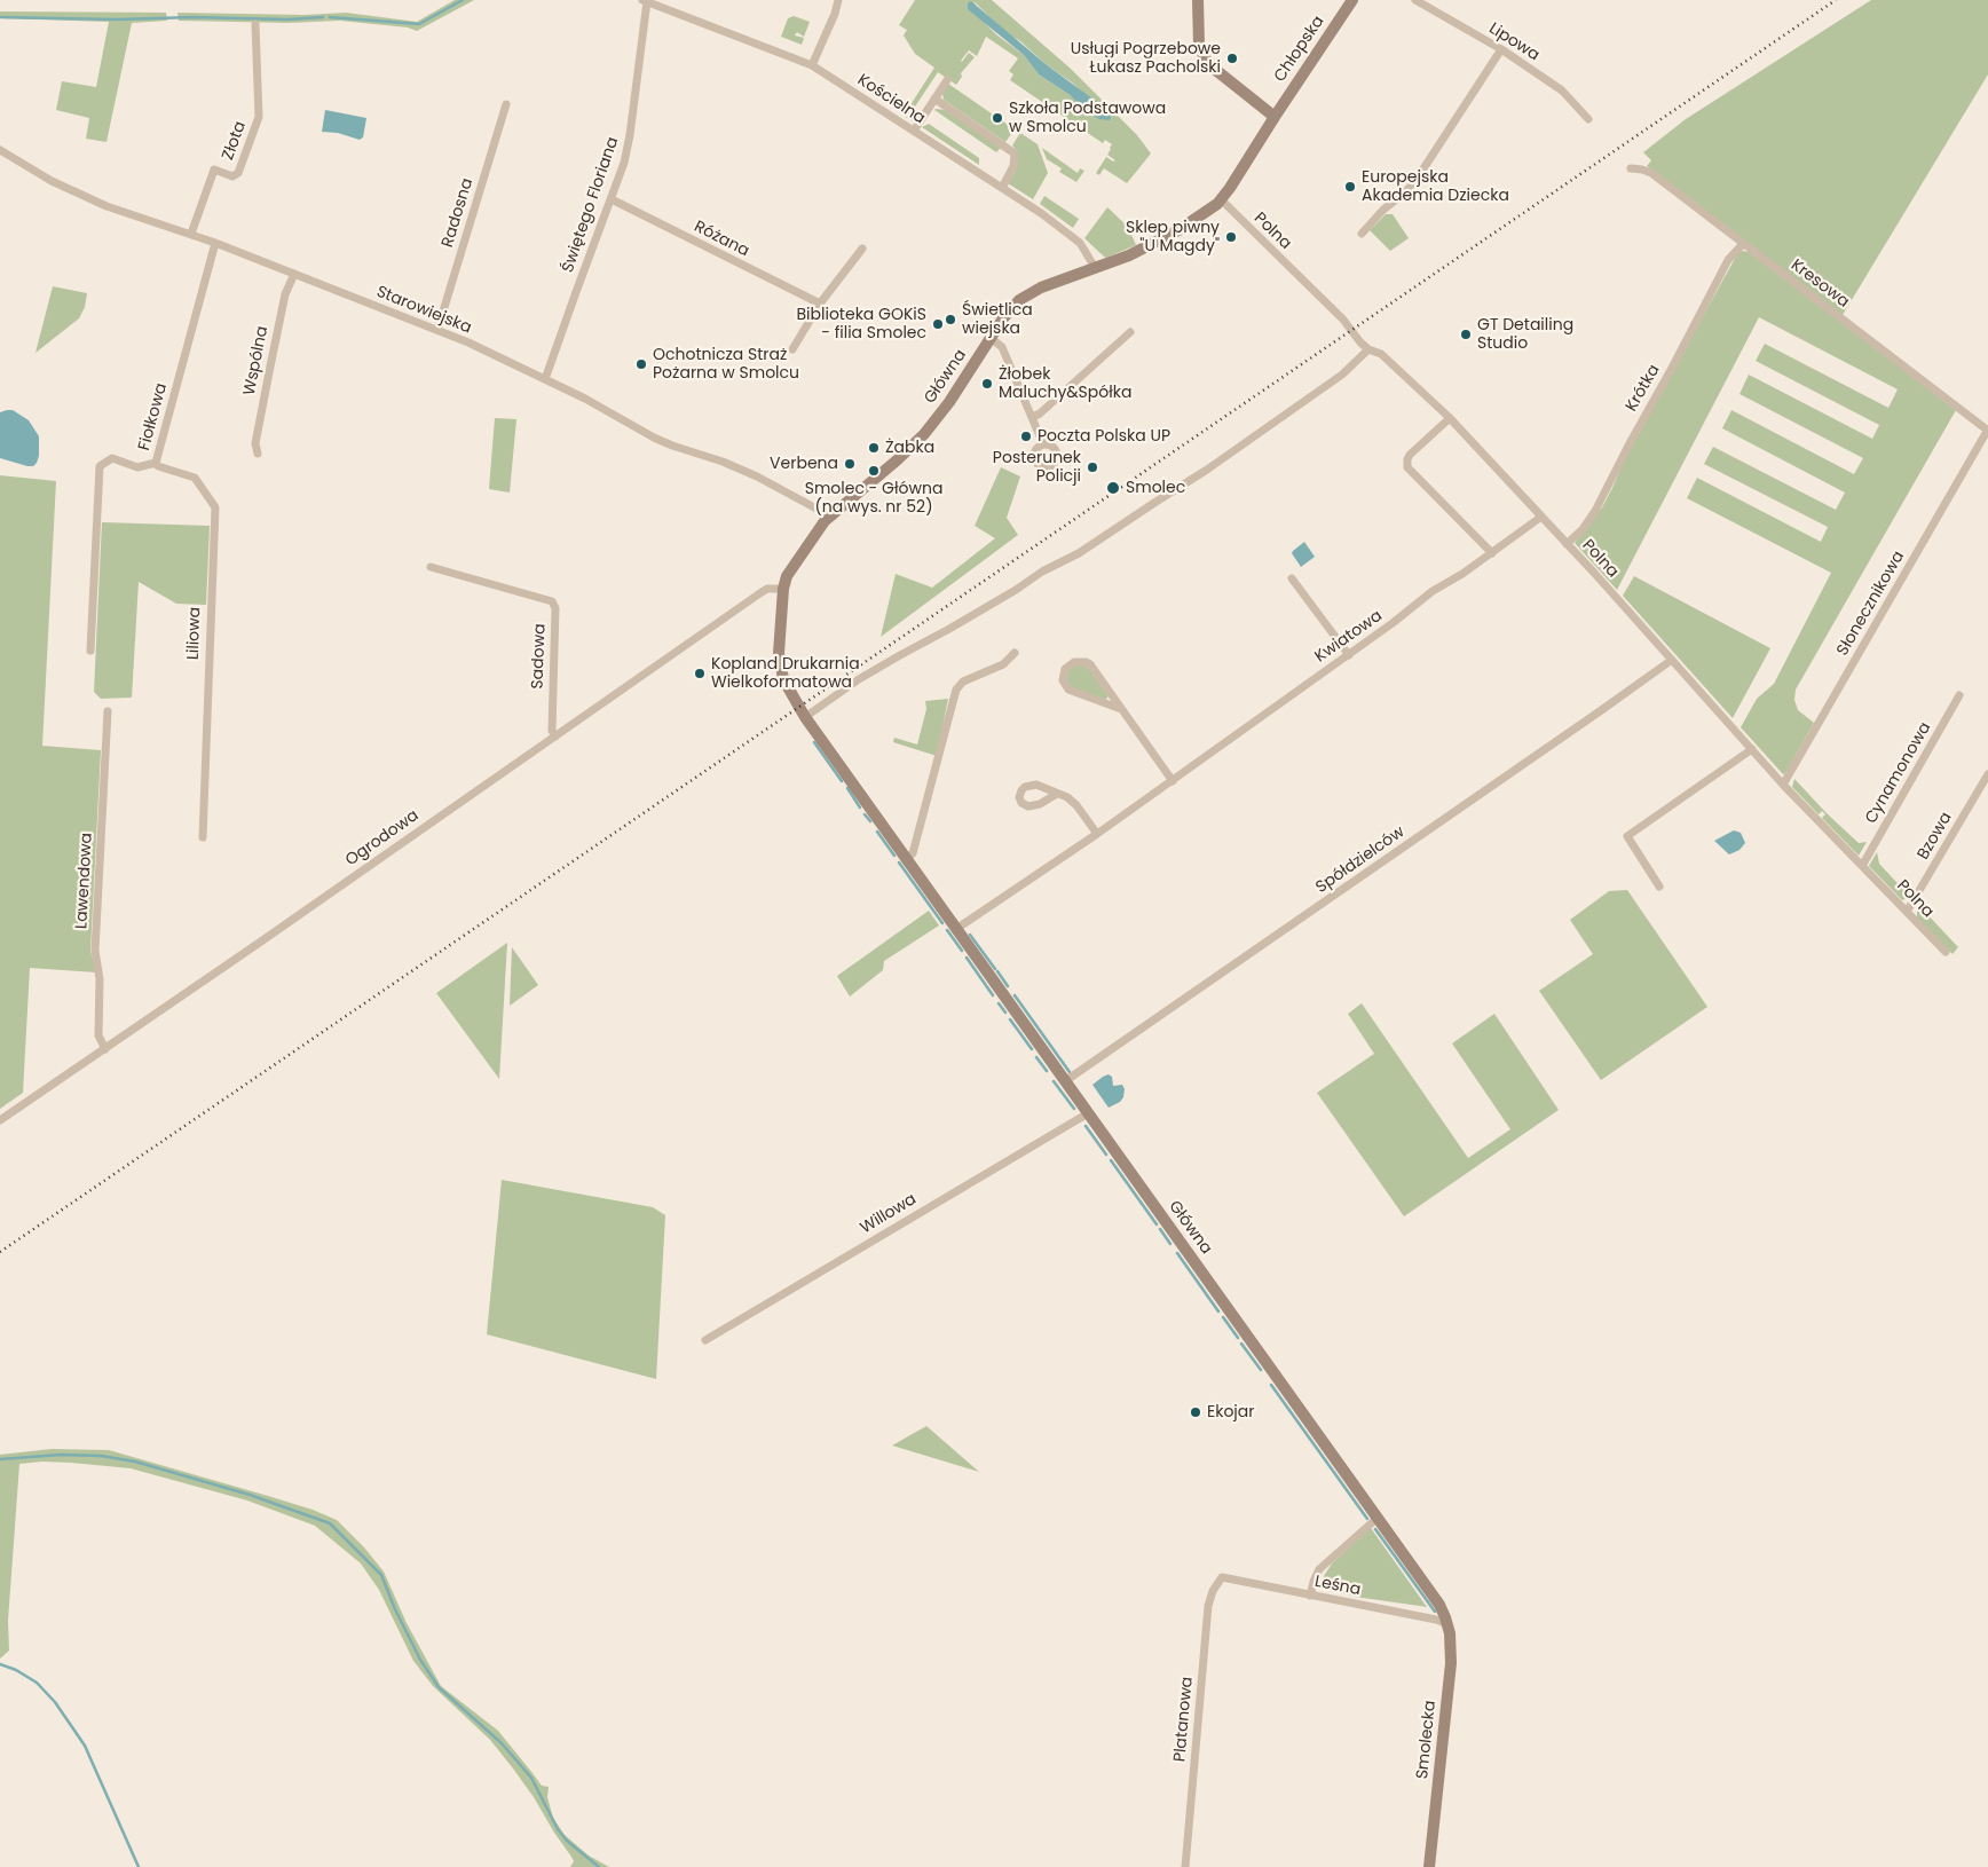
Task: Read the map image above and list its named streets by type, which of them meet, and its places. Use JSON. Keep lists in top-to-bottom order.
{
  "streets": {
    "street": [
      "Lipowa",
      "Chłopska",
      "Kościelna",
      "Złota",
      "Świętego Floriana",
      "Radosna",
      "Polna",
      "Różana",
      "Kresowa",
      "Starowiejska",
      "Wspólna",
      "Główna",
      "Krótka",
      "Fiołkowa",
      "Słonecznikowa",
      "Liliowa",
      "Kwiatowa",
      "Sadowa",
      "Cynamonowa",
      "Bzowa",
      "Ogrodowa",
      "Spółdzielców",
      "Lawendowa",
      "Willowa",
      "Leśna",
      "Platanowa",
      "Smolecka"
    ]
  },
  "crossings": [
    ["Chłopska", "Główna"],
    ["Kościelna", "Świętego Floriana"],
    ["Kościelna", "Główna"],
    ["Złota", "Starowiejska"],
    ["Świętego Floriana", "Różana"],
    ["Świętego Floriana", "Starowiejska"],
    ["Radosna", "Starowiejska"],
    ["Polna", "Główna"],
    ["Polna", "Krótka"],
    ["Polna", "Słonecznikowa"],
    ["Polna", "Kwiatowa"],
    ["Polna", "Cynamonowa"],
    ["Polna", "Bzowa"],
    ["Polna", "Spółdzielców"],
    ["Kresowa", "Krótka"],
    ["Kresowa", "Słonecznikowa"],
    ["Starowiejska", "Wspólna"],
    ["Starowiejska", "Główna"],
    ["Starowiejska", "Fiołkowa"],
    ["Główna", "Kwiatowa"],
    ["Główna", "Ogrodowa"],
    ["Główna", "Spółdzielców"],
    ["Główna", "Willowa"],
    ["Główna", "Leśna"],
    ["Główna", "Smolecka"],
    ["Fiołkowa", "Liliowa"],
    ["Sadowa", "Ogrodowa"],
    ["Ogrodowa", "Lawendowa"],
    ["Leśna", "Platanowa"],
    ["Leśna", "Smolecka"]
  ],
  "places": [
    "Usługi Pogrzebowe Łukasz Pacholski",
    "Szkoła Podstawowa w Smolcu",
    "Europejska Akademia Dziecka",
    "Sklep piwny \"U Magdy\"",
    "Świetlica wiejska",
    "Biblioteka GOKiS - filia Smolec",
    "GT Detailing Studio",
    "Ochotnicza Straż Pożarna w Smolcu",
    "Żłobek Maluchy&Spółka",
    "Poczta Polska UP",
    "Żabka",
    "Verbena",
    "Posterunek Policji",
    "Smolec - Główna (na wys. nr 52)",
    "Smolec",
    "Kopland Drukarnia Wielkoformatowa",
    "Ekojar"
  ]
}
